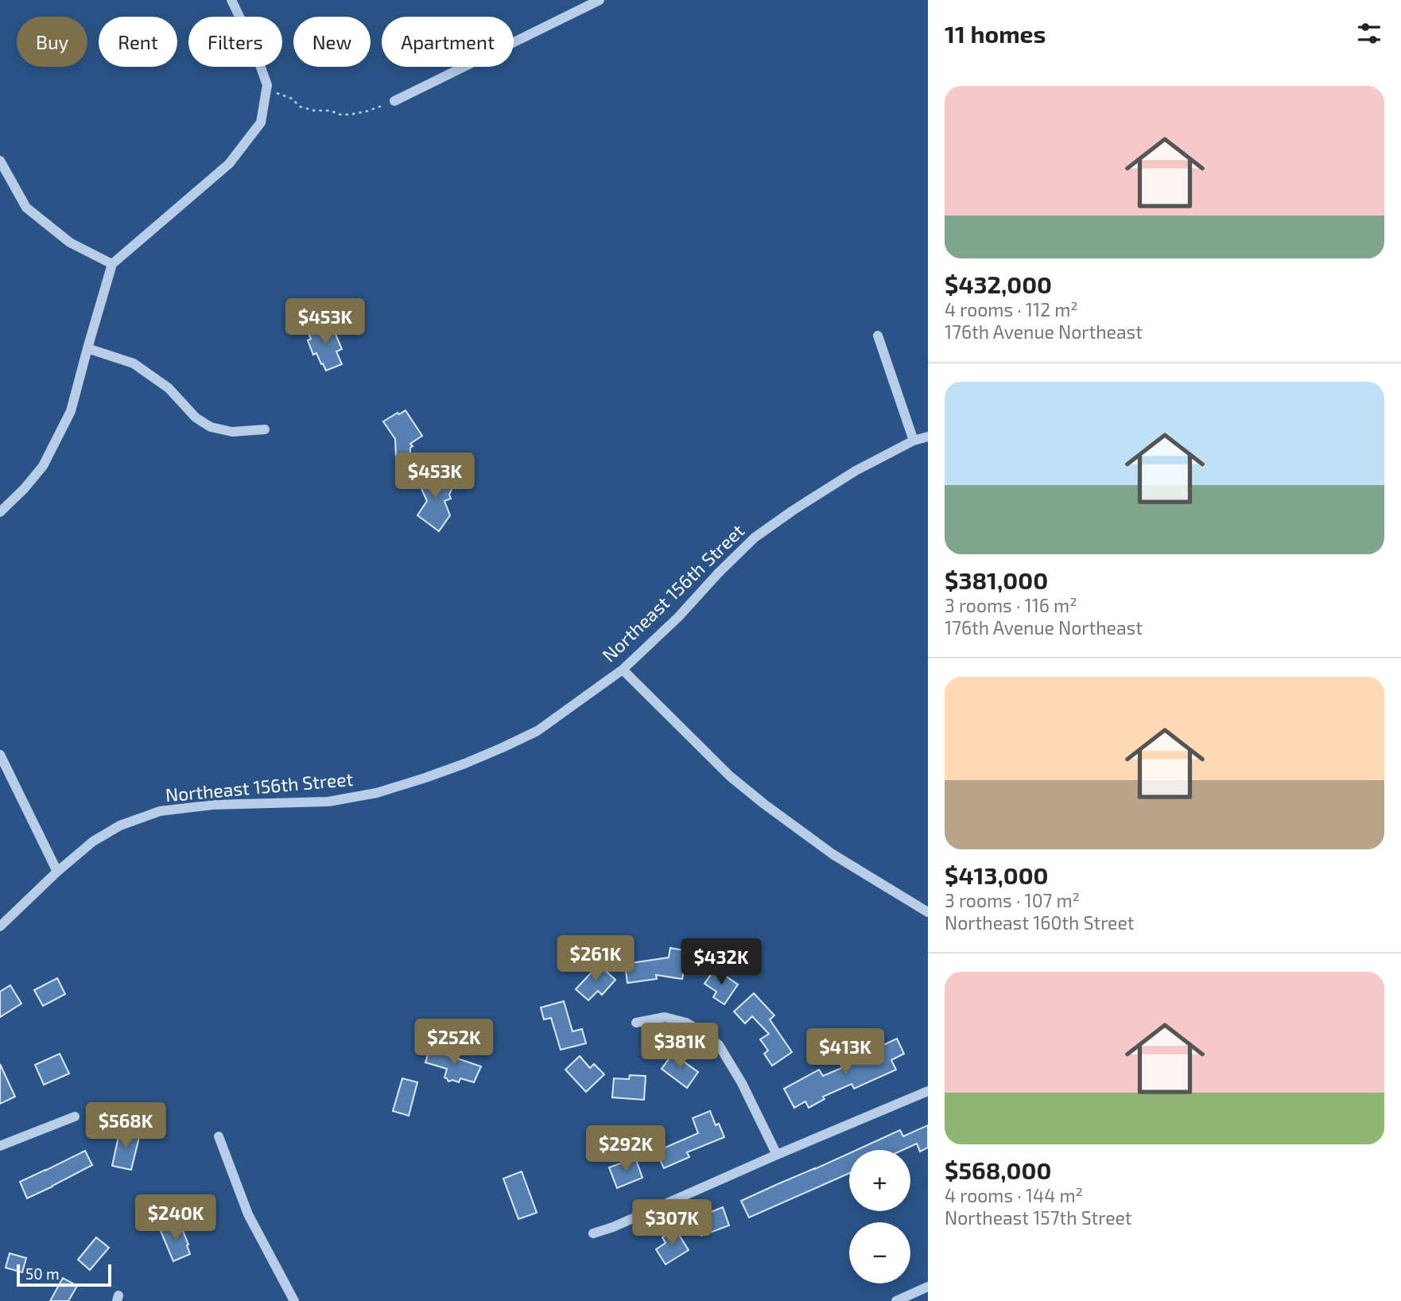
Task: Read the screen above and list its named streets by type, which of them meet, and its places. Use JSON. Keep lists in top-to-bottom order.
{
  "streets": {
    "street": ["Northeast 156th Street"]
  },
  "scale_bar": "50 m",
  "page": {
    "heading": "11 homes",
    "chip": [
      "Buy",
      "Rent",
      "Filters",
      "New",
      "Apartment"
    ],
    "list": [
      {
        "name": "$432,000",
        "note": "4 rooms · 112 m² · 176th Avenue Northeast"
      },
      {
        "name": "$381,000",
        "note": "3 rooms · 116 m² · 176th Avenue Northeast"
      },
      {
        "name": "$413,000",
        "note": "3 rooms · 107 m² · Northeast 160th Street"
      },
      {
        "name": "$568,000",
        "note": "4 rooms · 144 m² · Northeast 157th Street"
      }
    ],
    "price": [
      "$453K",
      "$453K",
      "$261K",
      "$432K",
      "$252K",
      "$381K",
      "$413K",
      "$568K",
      "$292K",
      "$240K",
      "$307K"
    ],
    "map_buttons": ["+", "−"],
    "scale": "50 m"
  }
}
